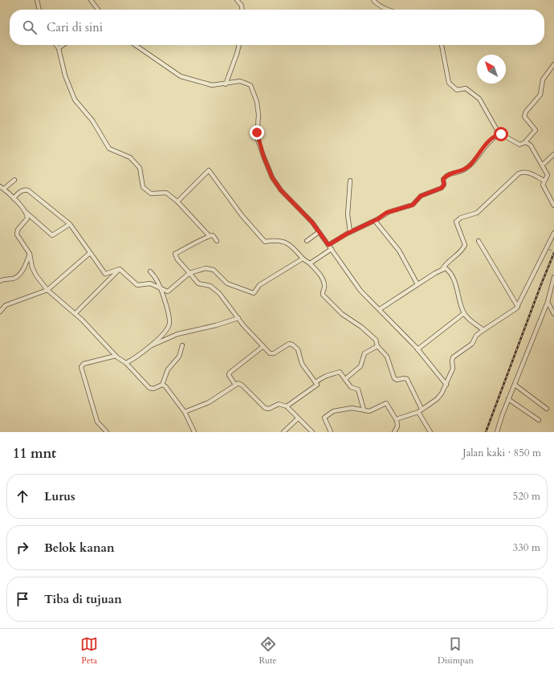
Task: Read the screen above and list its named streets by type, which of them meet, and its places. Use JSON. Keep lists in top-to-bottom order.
{
  "north": "top left",
  "page": {
    "search": "Cari di sini",
    "heading": ["11 mnt", "Jalan kaki · 850 m"],
    "list": [
      ["Lurus", "520 m"],
      ["Belok kanan", "330 m"],
      "Tiba di tujuan"
    ],
    "nav": ["Peta", "Rute", "Disimpan"]
  }
}
